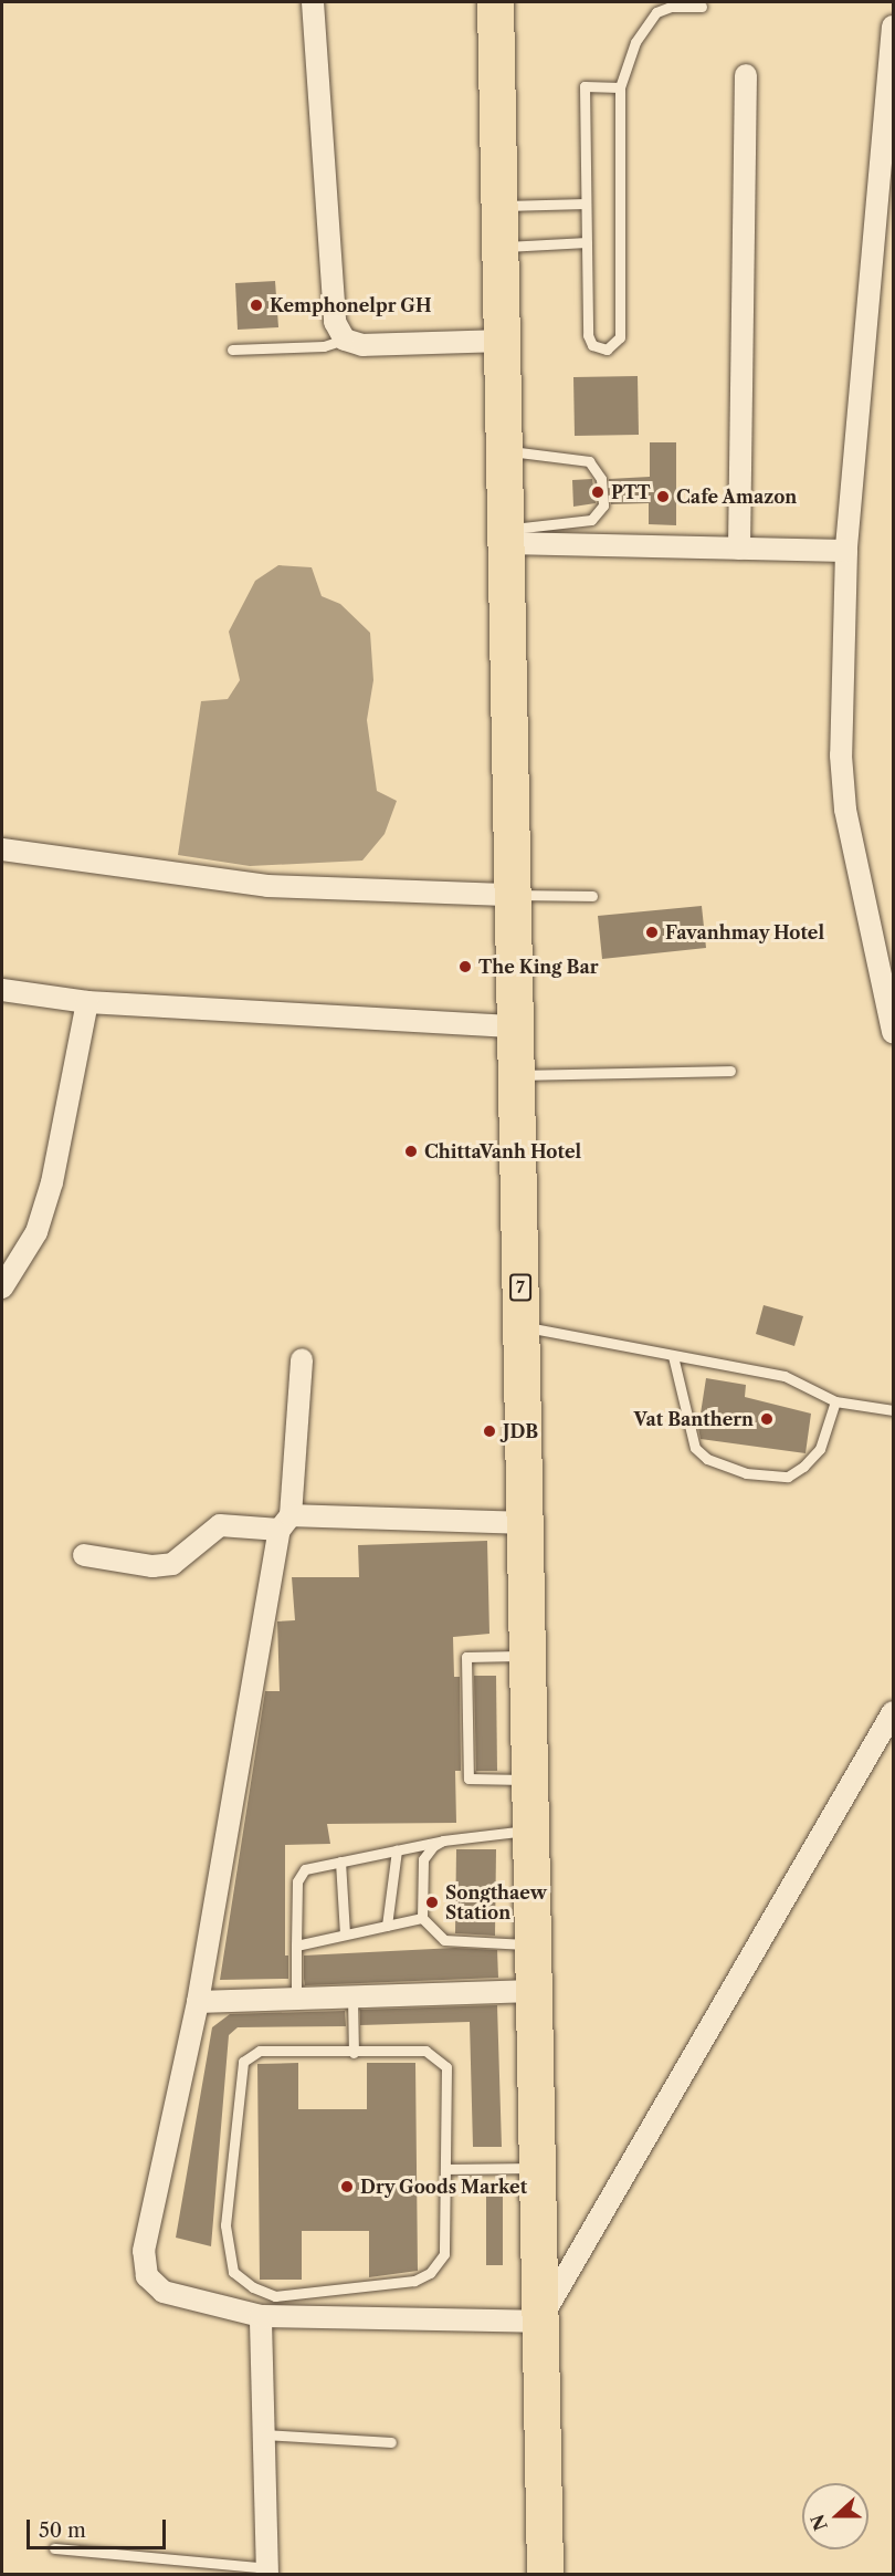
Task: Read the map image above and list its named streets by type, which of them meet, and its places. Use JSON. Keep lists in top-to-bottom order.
{
  "streets": {
    "highway": ["7"]
  },
  "places": [
    "Kemphonelpr GH",
    "PTT",
    "Cafe Amazon",
    "Favanhmay Hotel",
    "The King Bar",
    "ChittaVanh Hotel",
    "Vat Banthern",
    "JDB",
    "Songthaew Station",
    "Dry Goods Market"
  ],
  "scale_bar": "50 m",
  "north": "left"
}
